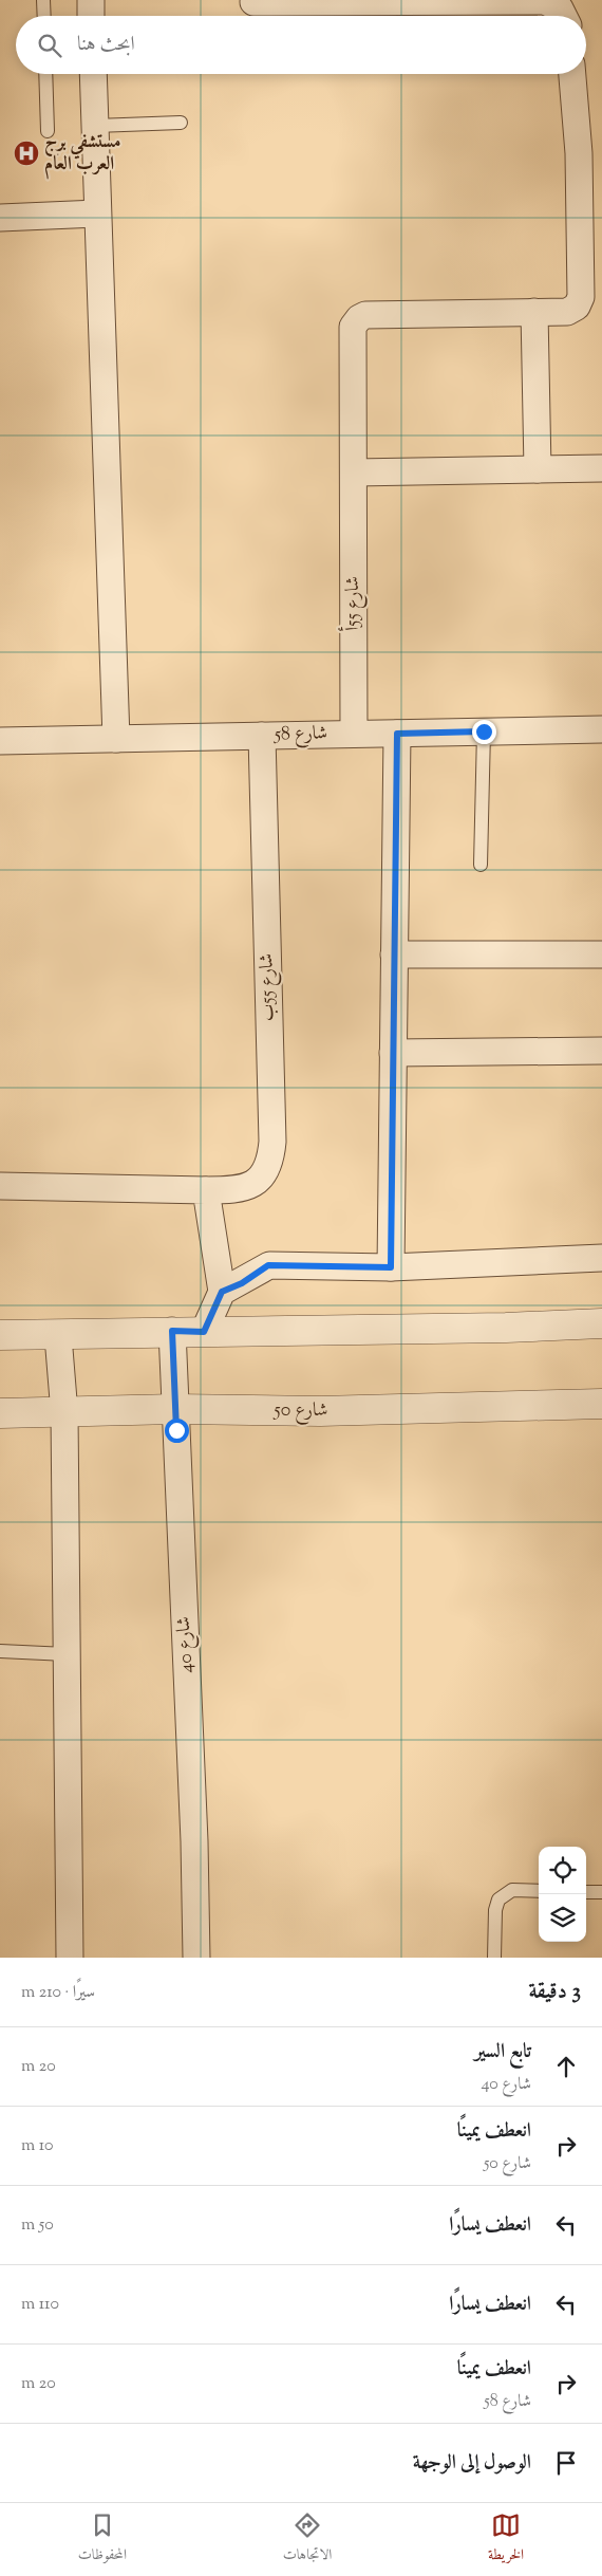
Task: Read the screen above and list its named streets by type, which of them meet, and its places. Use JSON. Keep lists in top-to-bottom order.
{
  "streets": {
    "street": [
      "شارع 55أ",
      "شارع 58",
      "شارع 55ب",
      "شارع 50",
      "شارع 40"
    ]
  },
  "crossings": [
    ["شارع 55أ", "شارع 58"],
    ["شارع 58", "شارع 55ب"],
    ["شارع 50", "شارع 40"]
  ],
  "places": {
    "hospital": ["مستشفي برج العرب العام"]
  },
  "page": {
    "search": "ابحث هنا",
    "heading": ["3 دقيقة", "سيرًا · 210 m"],
    "list": [
      ["تابع السير", "شارع 40", "20 m"],
      ["انعطف يمينًا", "شارع 50", "10 m"],
      ["انعطف يسارًا", "50 m"],
      ["انعطف يسارًا", "110 m"],
      ["انعطف يمينًا", "شارع 58", "20 m"],
      "الوصول إلى الوجهة"
    ],
    "nav": ["الخريطة", "الاتجاهات", "المحفوظات"]
  }
}
